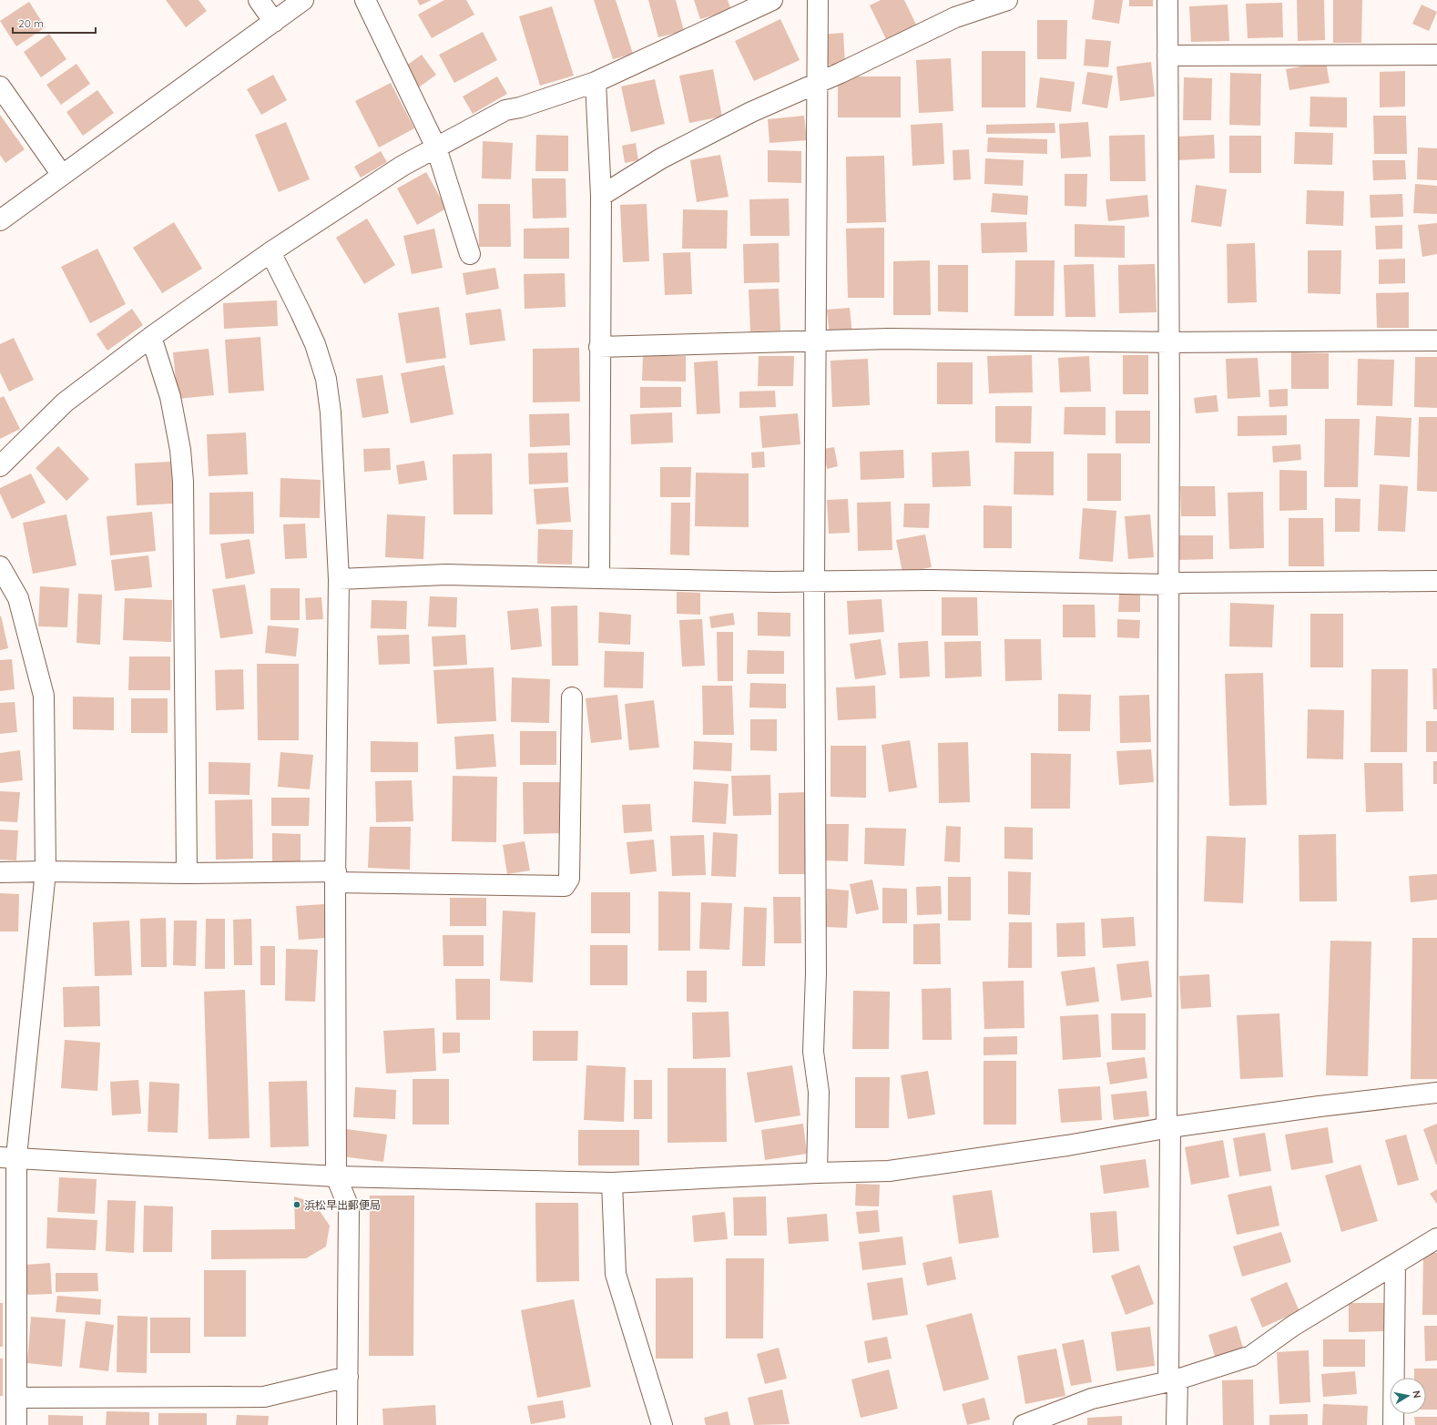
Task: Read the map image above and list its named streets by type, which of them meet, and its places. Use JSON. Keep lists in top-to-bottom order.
{
  "places": ["浜松早出郵便局"],
  "scale_bar": "20 m",
  "north": "right"
}
